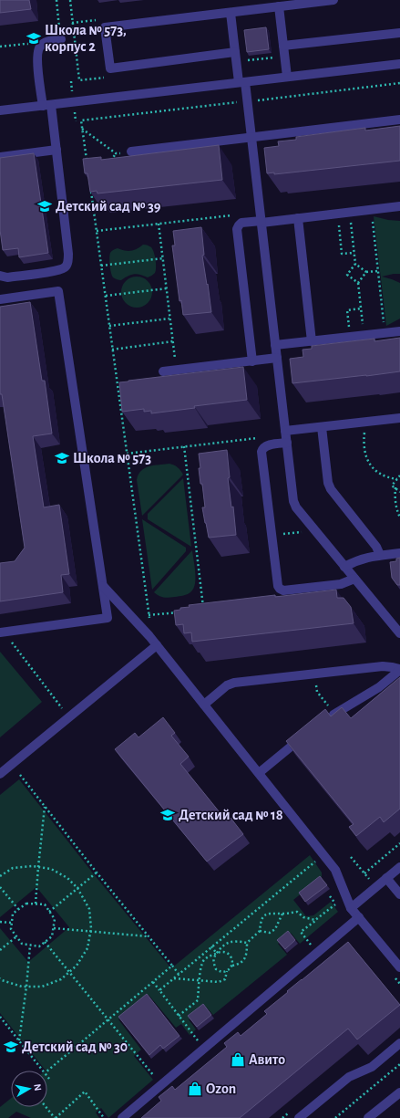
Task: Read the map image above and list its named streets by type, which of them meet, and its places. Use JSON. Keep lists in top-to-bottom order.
{
  "places": {
    "school or university": [
      "Школа № 573, корпус 2",
      "Детский сад № 39",
      "Школа № 573",
      "Детский сад № 18",
      "Детский сад № 30"
    ],
    "shop": ["Авито", "Ozon"]
  },
  "north": "right"
}
